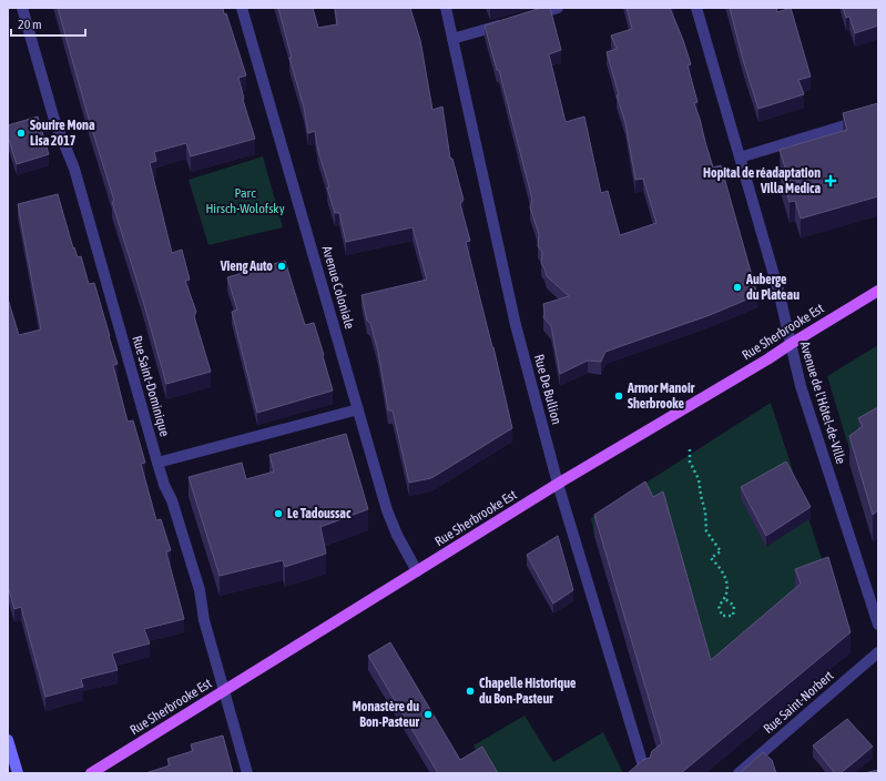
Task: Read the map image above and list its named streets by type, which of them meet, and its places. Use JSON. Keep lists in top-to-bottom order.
{
  "streets": {
    "main road": ["Rue Sherbrooke Est"],
    "street": [
      "Avenue Coloniale",
      "Rue Saint-Dominique",
      "Rue De Bullion",
      "Avenue de l'Hôtel-de-Ville",
      "Rue Saint-Norbert"
    ]
  },
  "crossings": [
    ["Avenue Coloniale", "Rue Sherbrooke Est"],
    ["Rue Sherbrooke Est", "Rue Saint-Dominique"],
    ["Rue Sherbrooke Est", "Rue De Bullion"],
    ["Rue Sherbrooke Est", "Avenue de l'Hôtel-de-Ville"]
  ],
  "parks": ["Parc Hirsch-Wolofsky"],
  "places": {
    "other": [
      "Sourire Mona Lisa 2017",
      "Vieng Auto",
      "Auberge du Plateau",
      "Armor Manoir Sherbrooke",
      "Le Tadoussac",
      "Chapelle Historique du Bon-Pasteur",
      "Monastère du Bon-Pasteur"
    ],
    "health": ["Hopital de réadaptation Villa Medica"]
  },
  "scale_bar": "20 m"
}
